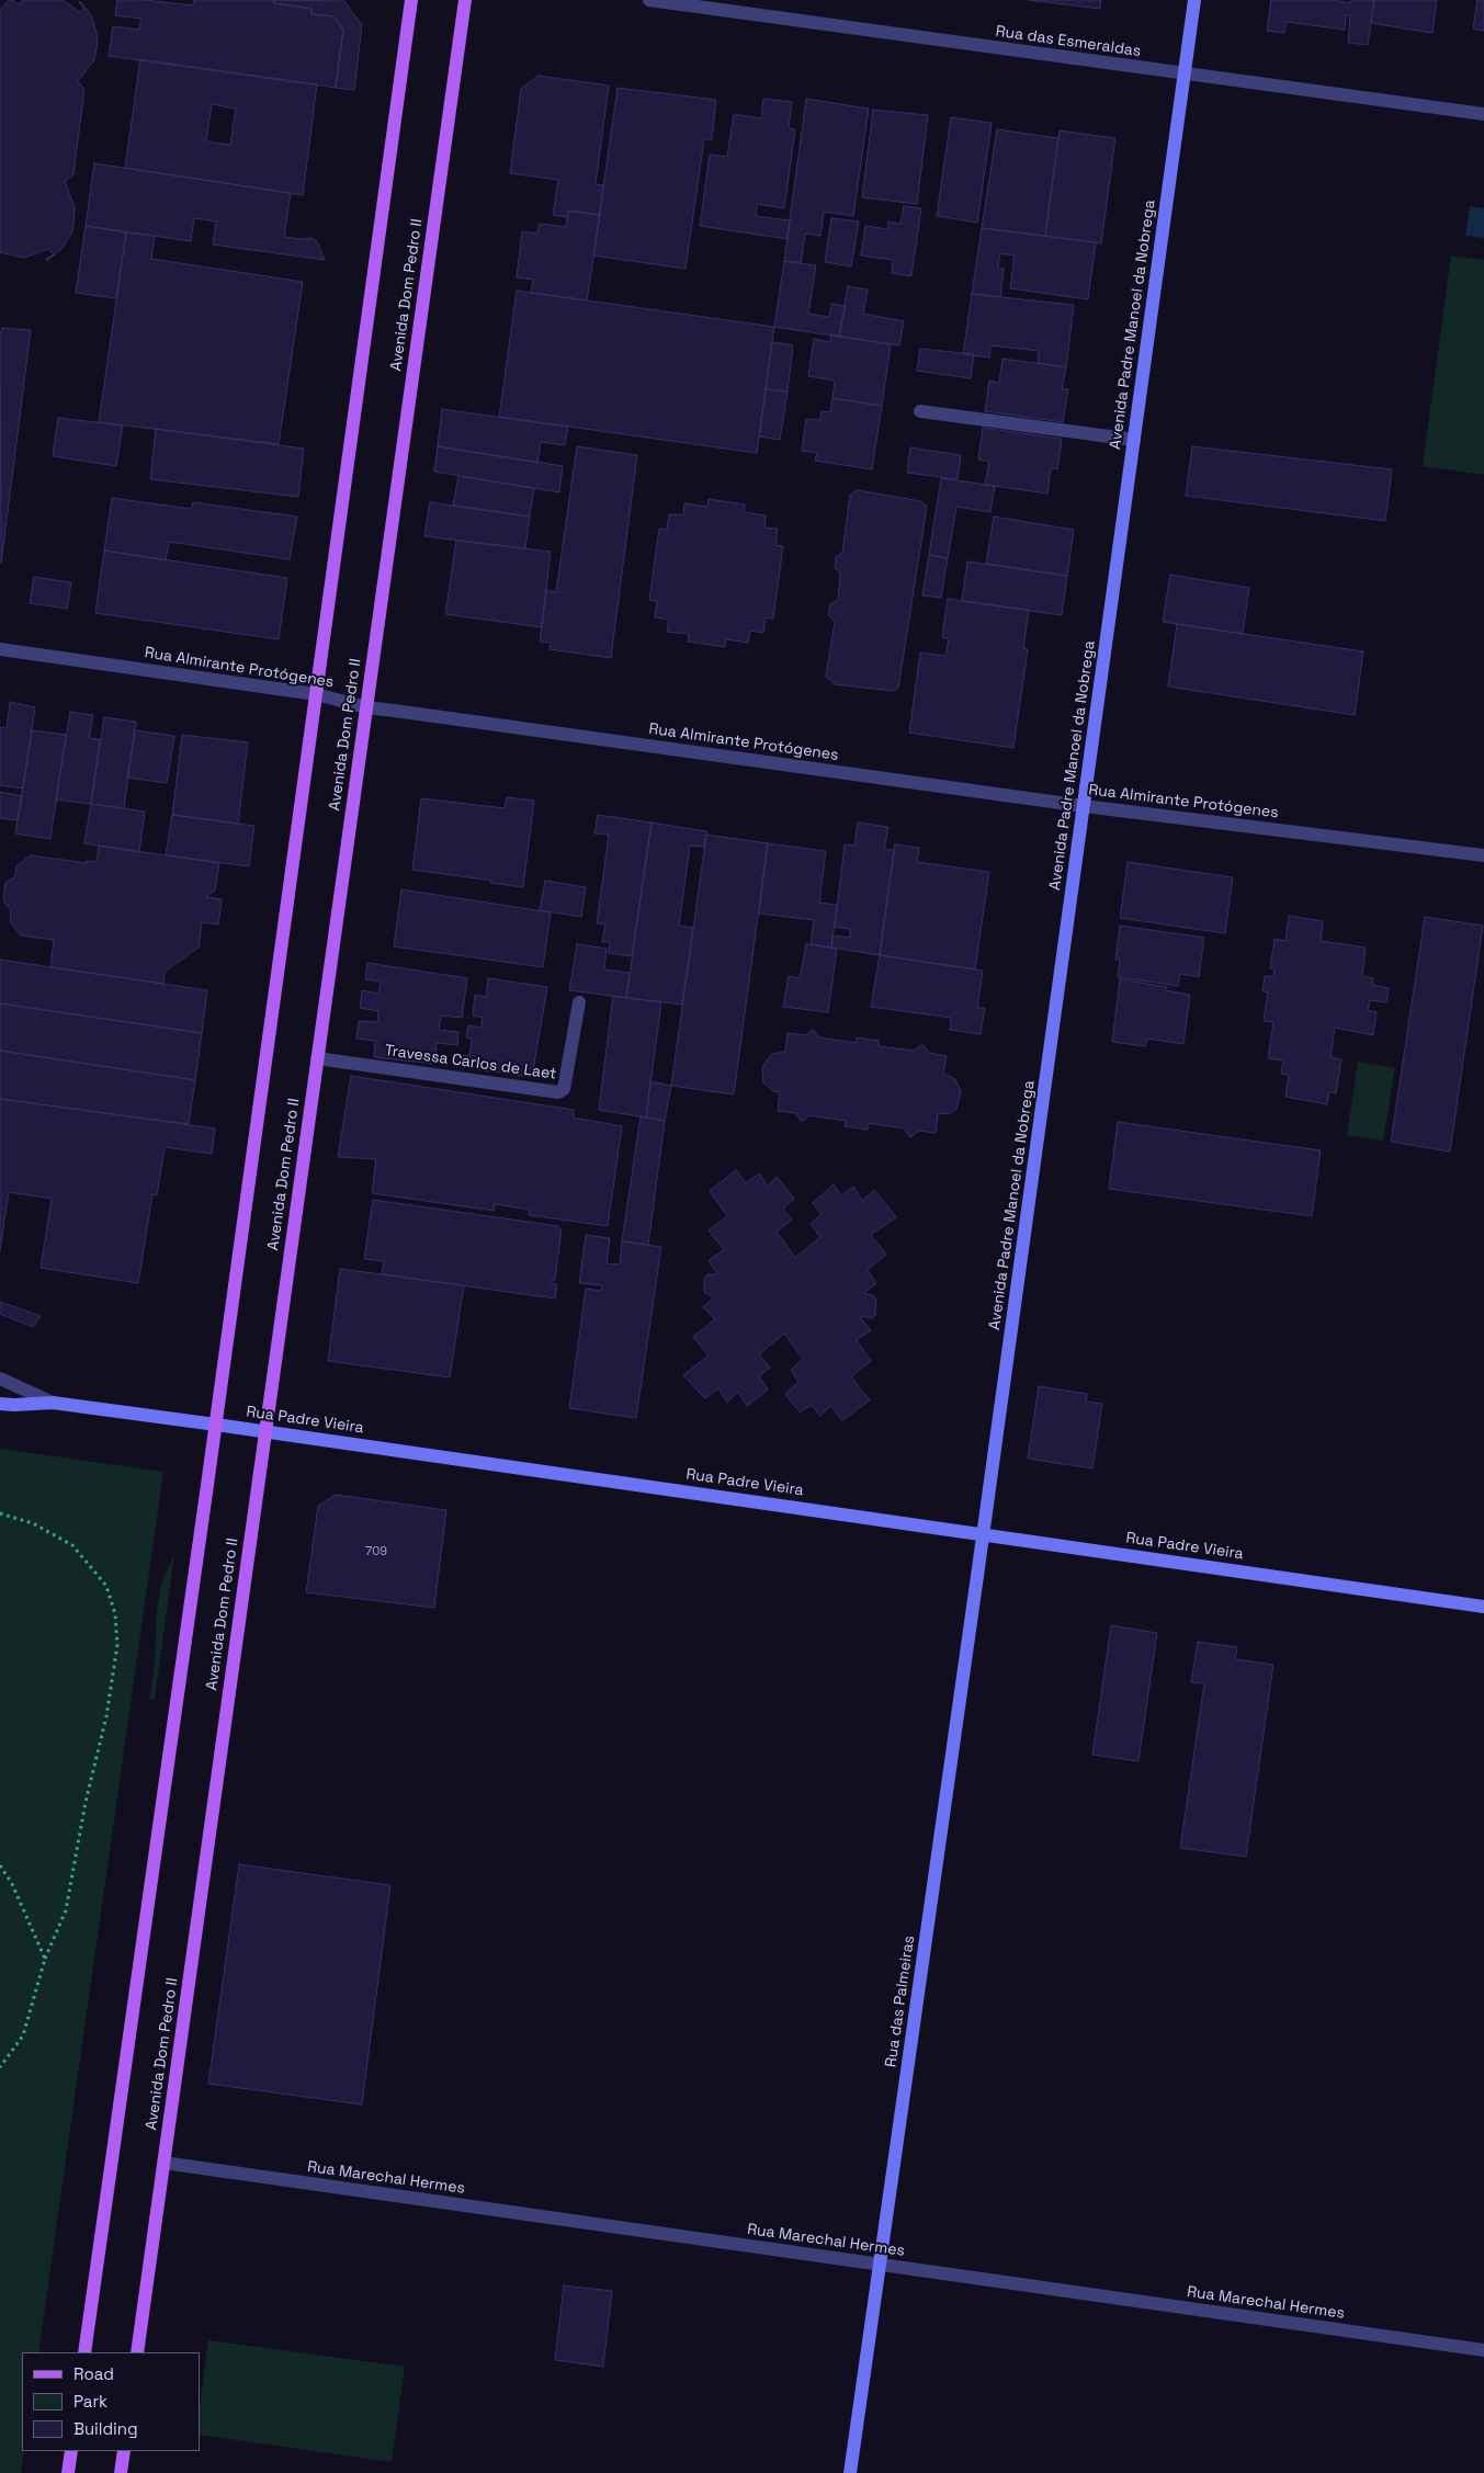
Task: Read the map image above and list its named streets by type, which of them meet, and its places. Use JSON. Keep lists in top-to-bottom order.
{
  "streets": {
    "main road": [
      "Avenida Dom Pedro II",
      "Avenida Padre Manoel da Nobrega",
      "Rua Padre Vieira",
      "Rua das Palmeiras"
    ],
    "street": [
      "Rua das Esmeraldas",
      "Rua Almirante Protógenes",
      "Travessa Carlos de Laet",
      "Rua Marechal Hermes"
    ]
  },
  "crossings": [
    ["Rua das Esmeraldas", "Avenida Padre Manoel da Nobrega"],
    ["Avenida Dom Pedro II", "Rua Almirante Protógenes"],
    ["Avenida Dom Pedro II", "Travessa Carlos de Laet"],
    ["Avenida Dom Pedro II", "Rua Padre Vieira"],
    ["Avenida Dom Pedro II", "Rua Marechal Hermes"],
    ["Avenida Padre Manoel da Nobrega", "Rua Almirante Protógenes"],
    ["Avenida Padre Manoel da Nobrega", "Rua Padre Vieira"],
    ["Avenida Padre Manoel da Nobrega", "Rua das Palmeiras"],
    ["Rua Padre Vieira", "Rua das Palmeiras"],
    ["Rua das Palmeiras", "Rua Marechal Hermes"]
  ],
  "house_numbers": ["709"],
  "legend": ["Road", "Park", "Building"]
}
